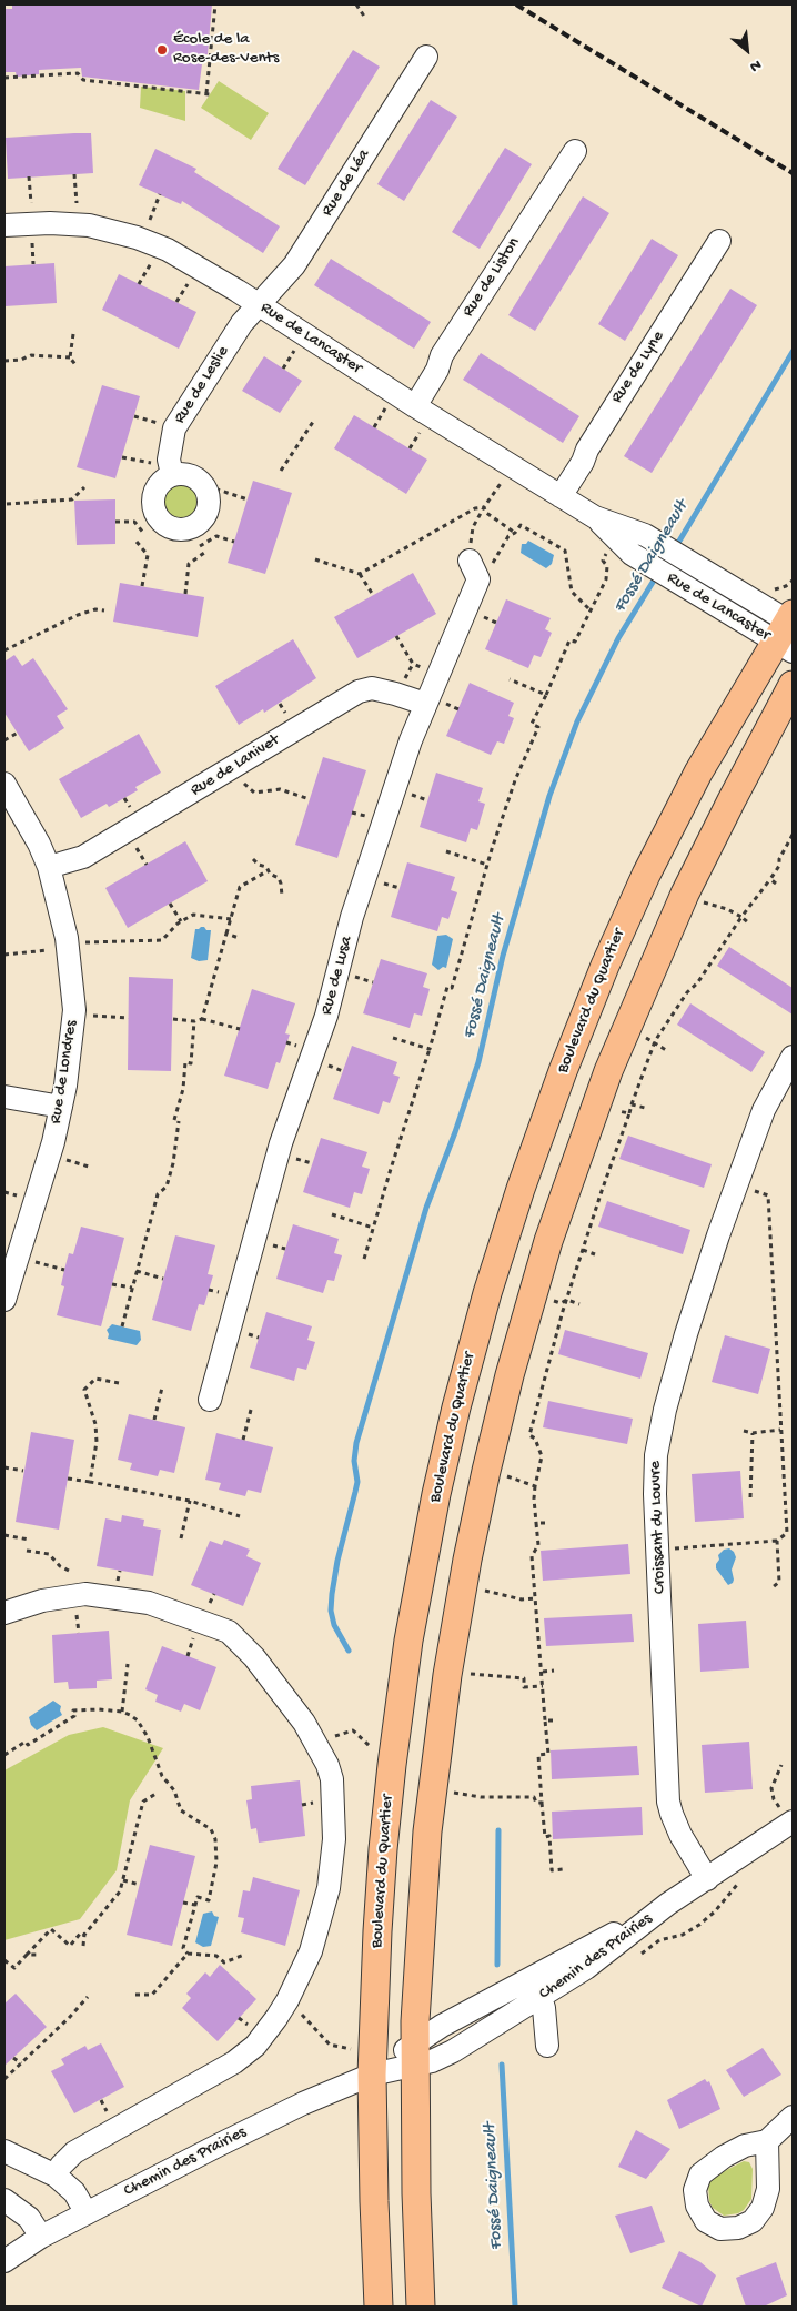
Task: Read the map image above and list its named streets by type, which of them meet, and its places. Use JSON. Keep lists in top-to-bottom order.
{
  "streets": {
    "main road": ["Boulevard du Quartier"],
    "street": [
      "Rue de Léa",
      "Rue de Liston",
      "Rue de Lancaster",
      "Rue de Lyne",
      "Rue de Leslie",
      "Rue de Lanivet",
      "Rue de Lusa",
      "Rue de Londres",
      "Croissant du Louvre",
      "Chemin des Prairies"
    ]
  },
  "crossings": [
    ["Rue de Léa", "Rue de Lancaster"],
    ["Rue de Léa", "Rue de Leslie"],
    ["Rue de Liston", "Rue de Lancaster"],
    ["Rue de Lancaster", "Rue de Lyne"],
    ["Rue de Lancaster", "Rue de Leslie"],
    ["Rue de Lancaster", "Boulevard du Quartier"],
    ["Rue de Lanivet", "Rue de Lusa"],
    ["Rue de Lanivet", "Rue de Londres"],
    ["Boulevard du Quartier", "Chemin des Prairies"],
    ["Croissant du Louvre", "Chemin des Prairies"]
  ],
  "water": ["Fossé Daigneault"],
  "places": ["École de la Rose-des-Vents"],
  "north": "bottom right"
}
